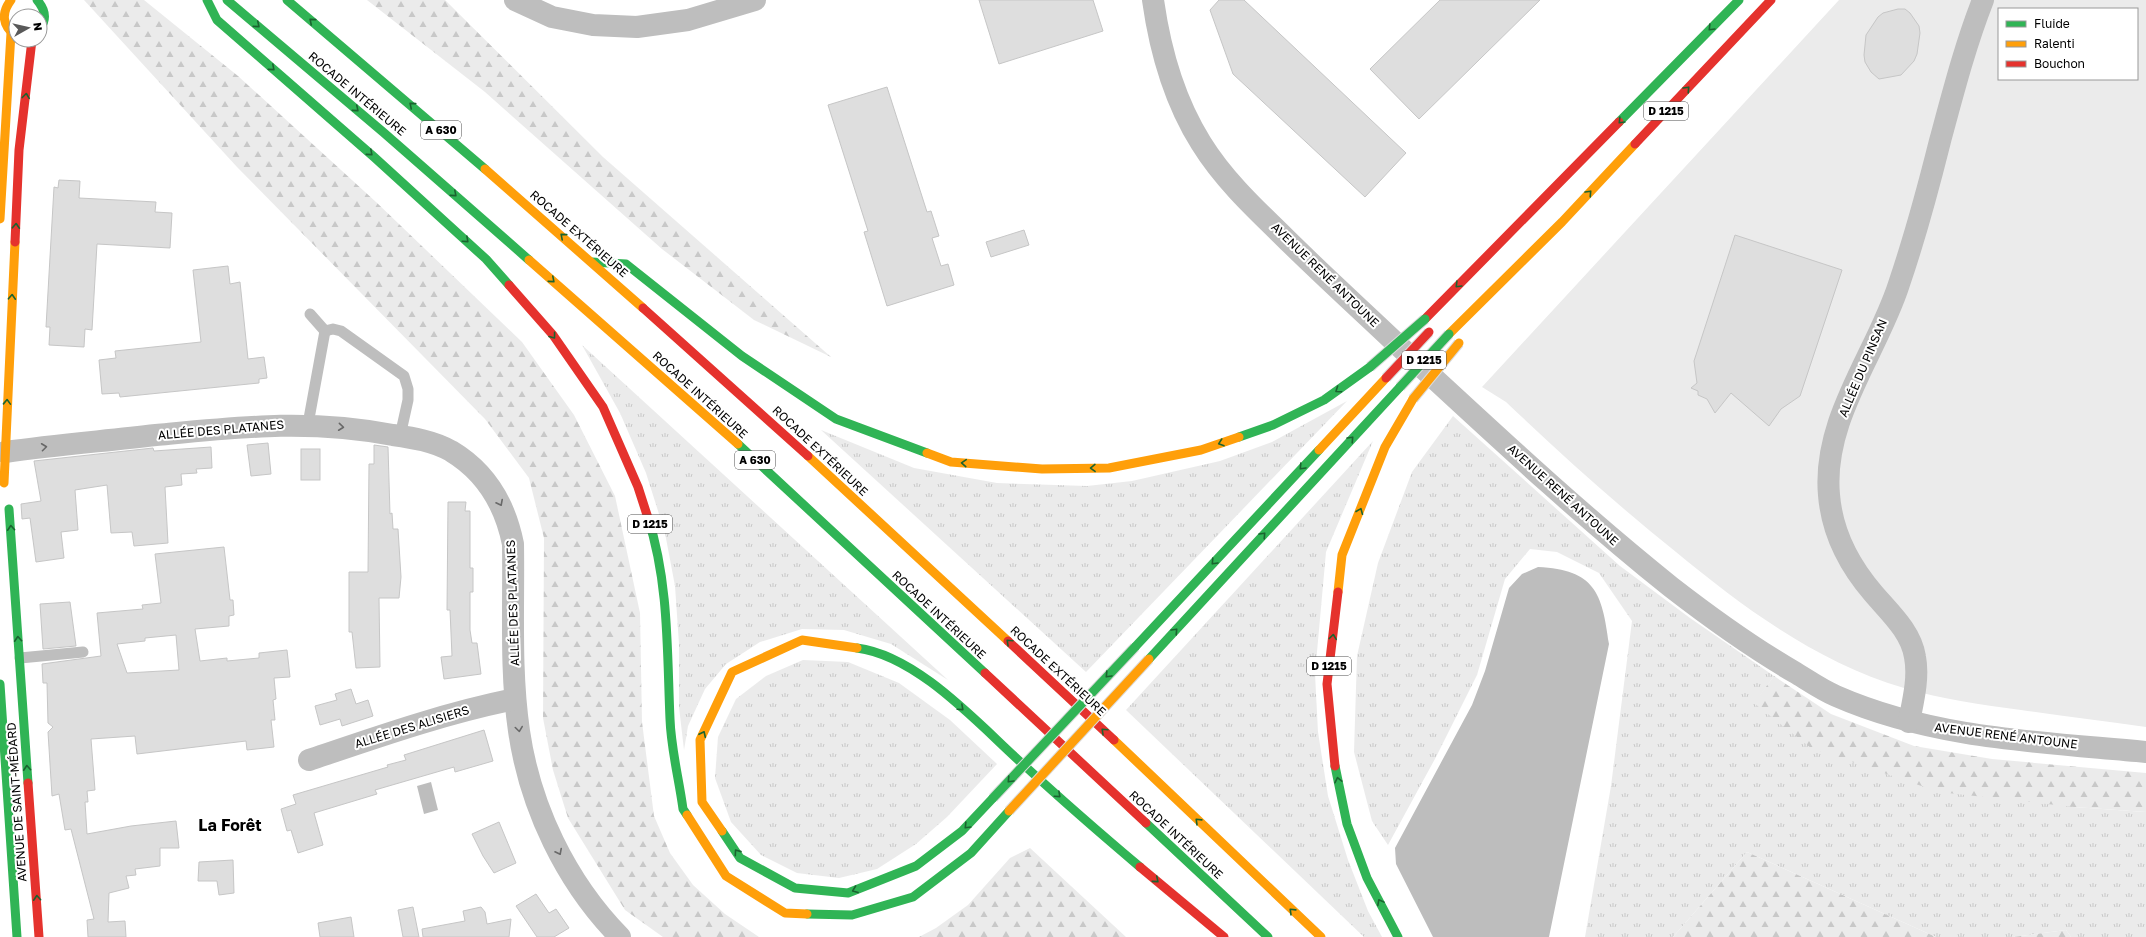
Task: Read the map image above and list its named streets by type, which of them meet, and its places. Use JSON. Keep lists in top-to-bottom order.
{
  "streets": {
    "main road": [
      "ROCADE INTÉRIEURE",
      "D 1215",
      "A 630",
      "ROCADE EXTÉRIEURE",
      "AVENUE DE SAINT-MÉDARD"
    ],
    "street": [
      "AVENUE RENÉ ANTOUNE",
      "ALLÉE DU PINSAN",
      "ALLÉE DES PLATANES",
      "ALLÉE DES ALISIERS"
    ]
  },
  "crossings": [
    ["AVENUE RENÉ ANTOUNE", "ALLÉE DU PINSAN"],
    ["ALLÉE DES PLATANES", "ALLÉE DES ALISIERS"]
  ],
  "one_way": ["ROCADE INTÉRIEURE", "ROCADE EXTÉRIEURE"],
  "districts": ["La Forêt"],
  "legend": ["Fluide", "Ralenti", "Bouchon"],
  "north": "right"
}
